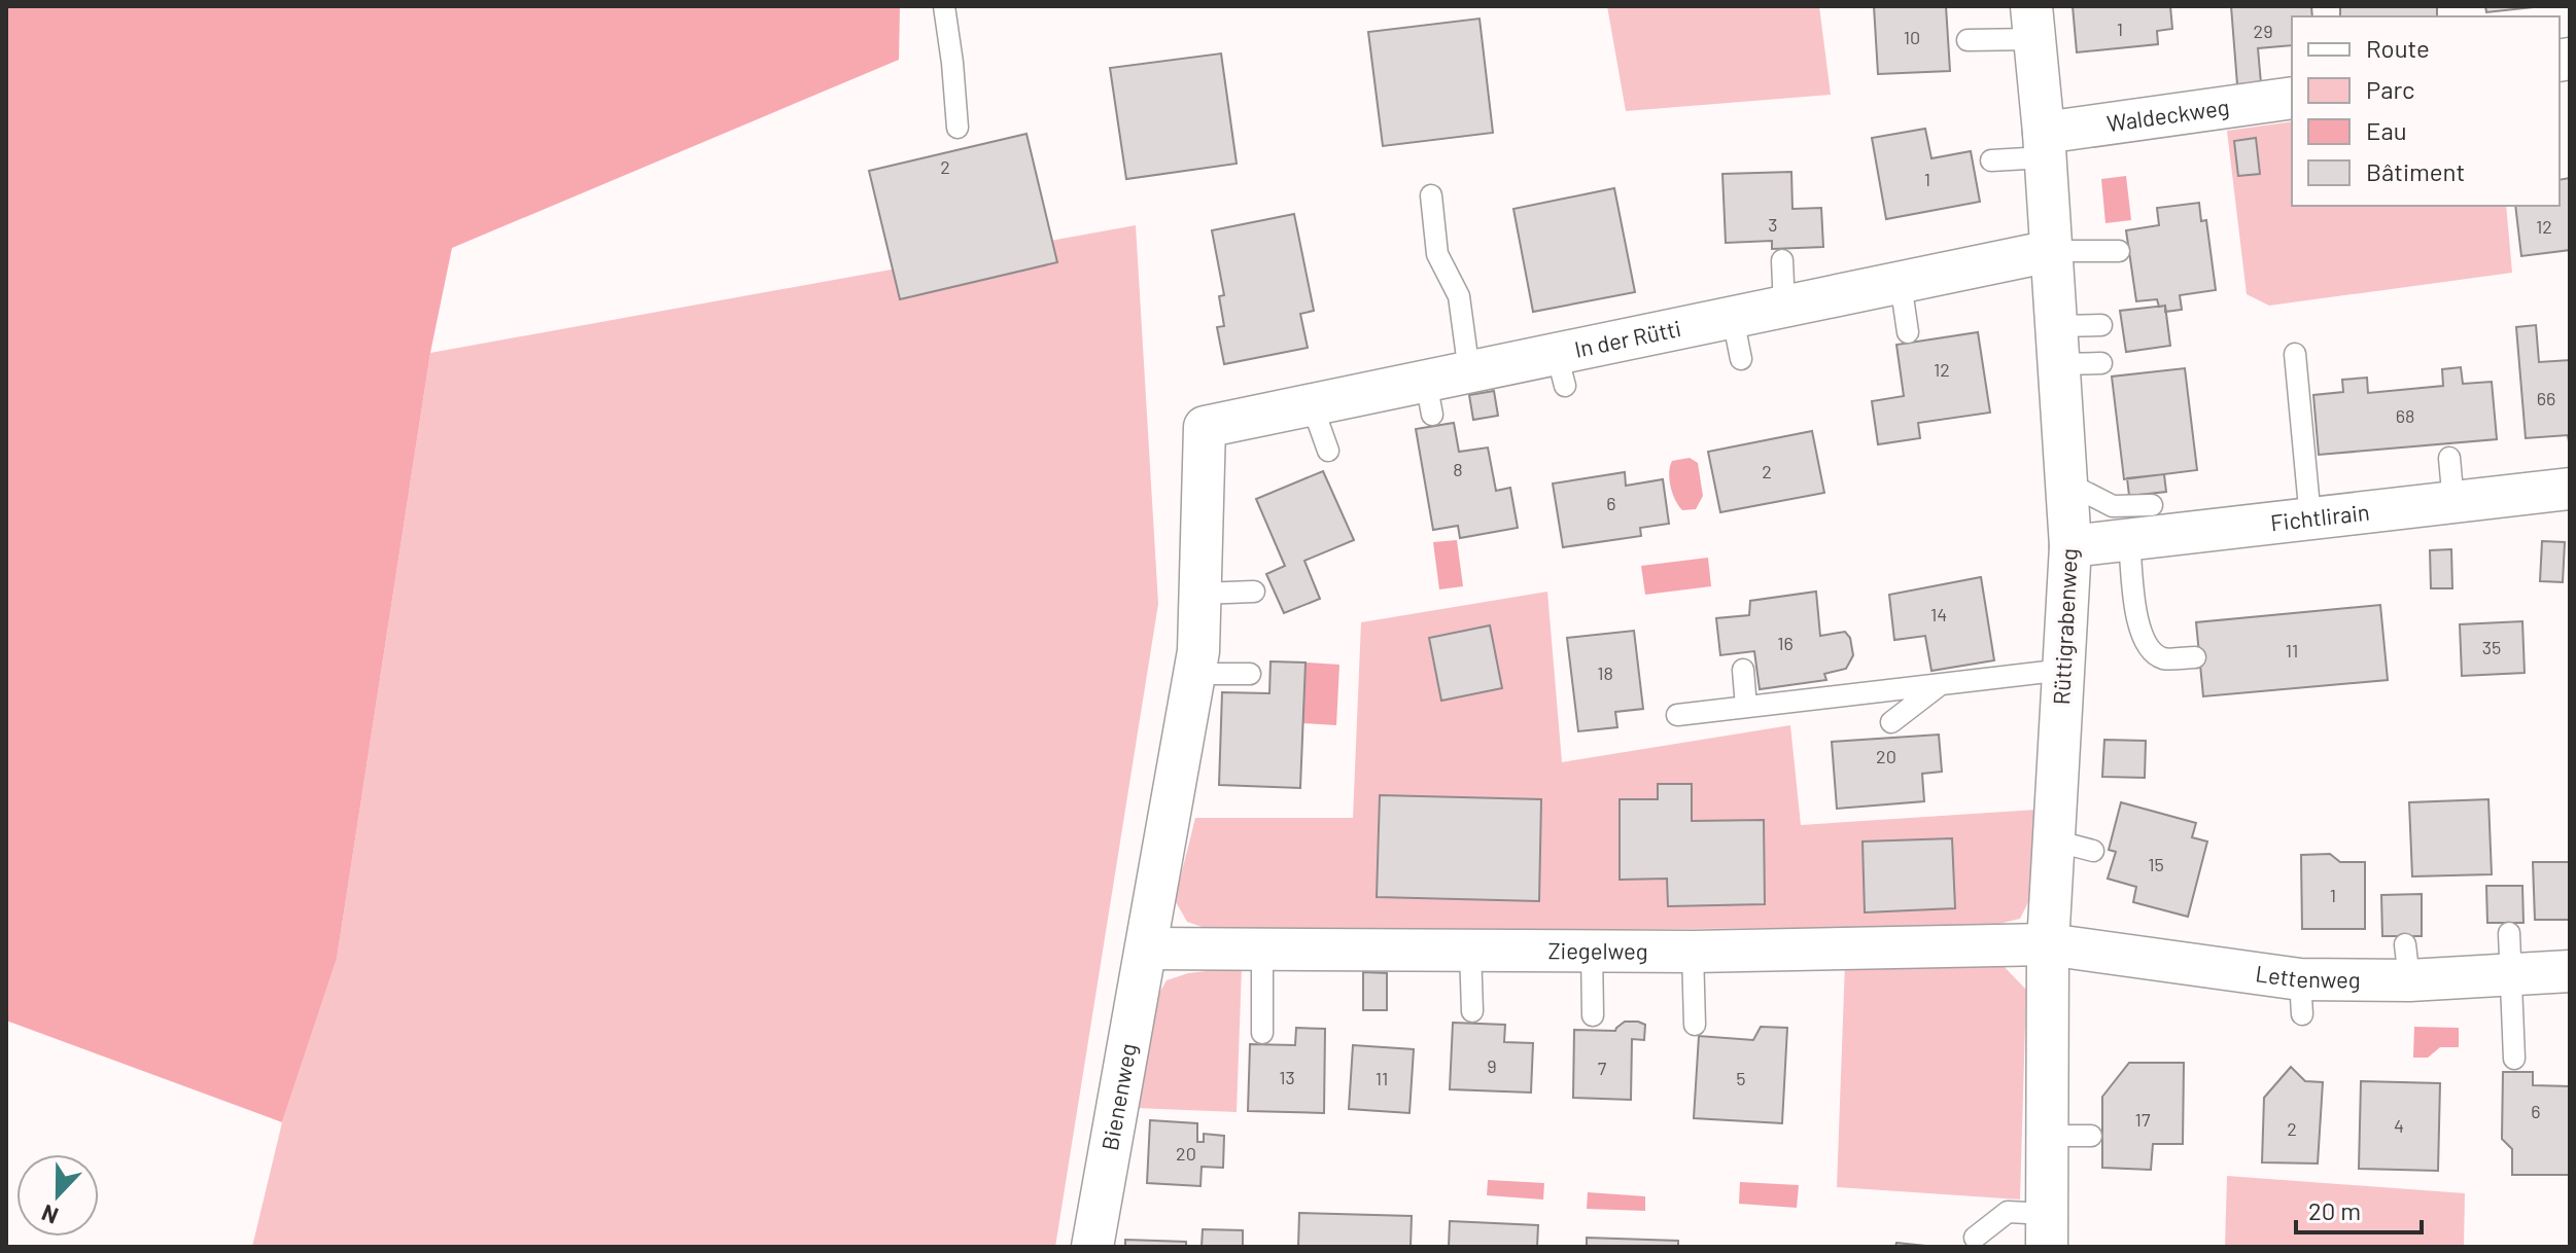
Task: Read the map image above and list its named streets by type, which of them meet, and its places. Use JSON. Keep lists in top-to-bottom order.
{
  "streets": {
    "street": [
      "Waldeckweg",
      "In der Rütti",
      "Fichtlirain",
      "Rüttigrabenweg",
      "Ziegelweg",
      "Lettenweg",
      "Bienenweg"
    ]
  },
  "crossings": [
    ["Waldeckweg", "Rüttigrabenweg"],
    ["In der Rütti", "Rüttigrabenweg"],
    ["In der Rütti", "Bienenweg"],
    ["Fichtlirain", "Rüttigrabenweg"],
    ["Rüttigrabenweg", "Ziegelweg"],
    ["Rüttigrabenweg", "Lettenweg"],
    ["Ziegelweg", "Lettenweg"],
    ["Ziegelweg", "Bienenweg"]
  ],
  "house_numbers": [
    "1",
    "29",
    "10",
    "2",
    "1",
    "3",
    "12",
    "12",
    "66",
    "68",
    "8",
    "2",
    "6",
    "14",
    "16",
    "35",
    "11",
    "18",
    "20",
    "15",
    "1",
    "9",
    "7",
    "13",
    "11",
    "5",
    "6",
    "17",
    "4",
    "2",
    "20"
  ],
  "legend": [
    "Route",
    "Parc",
    "Eau",
    "Bâtiment"
  ],
  "scale_bar": "20 m",
  "north": "bottom"
}
